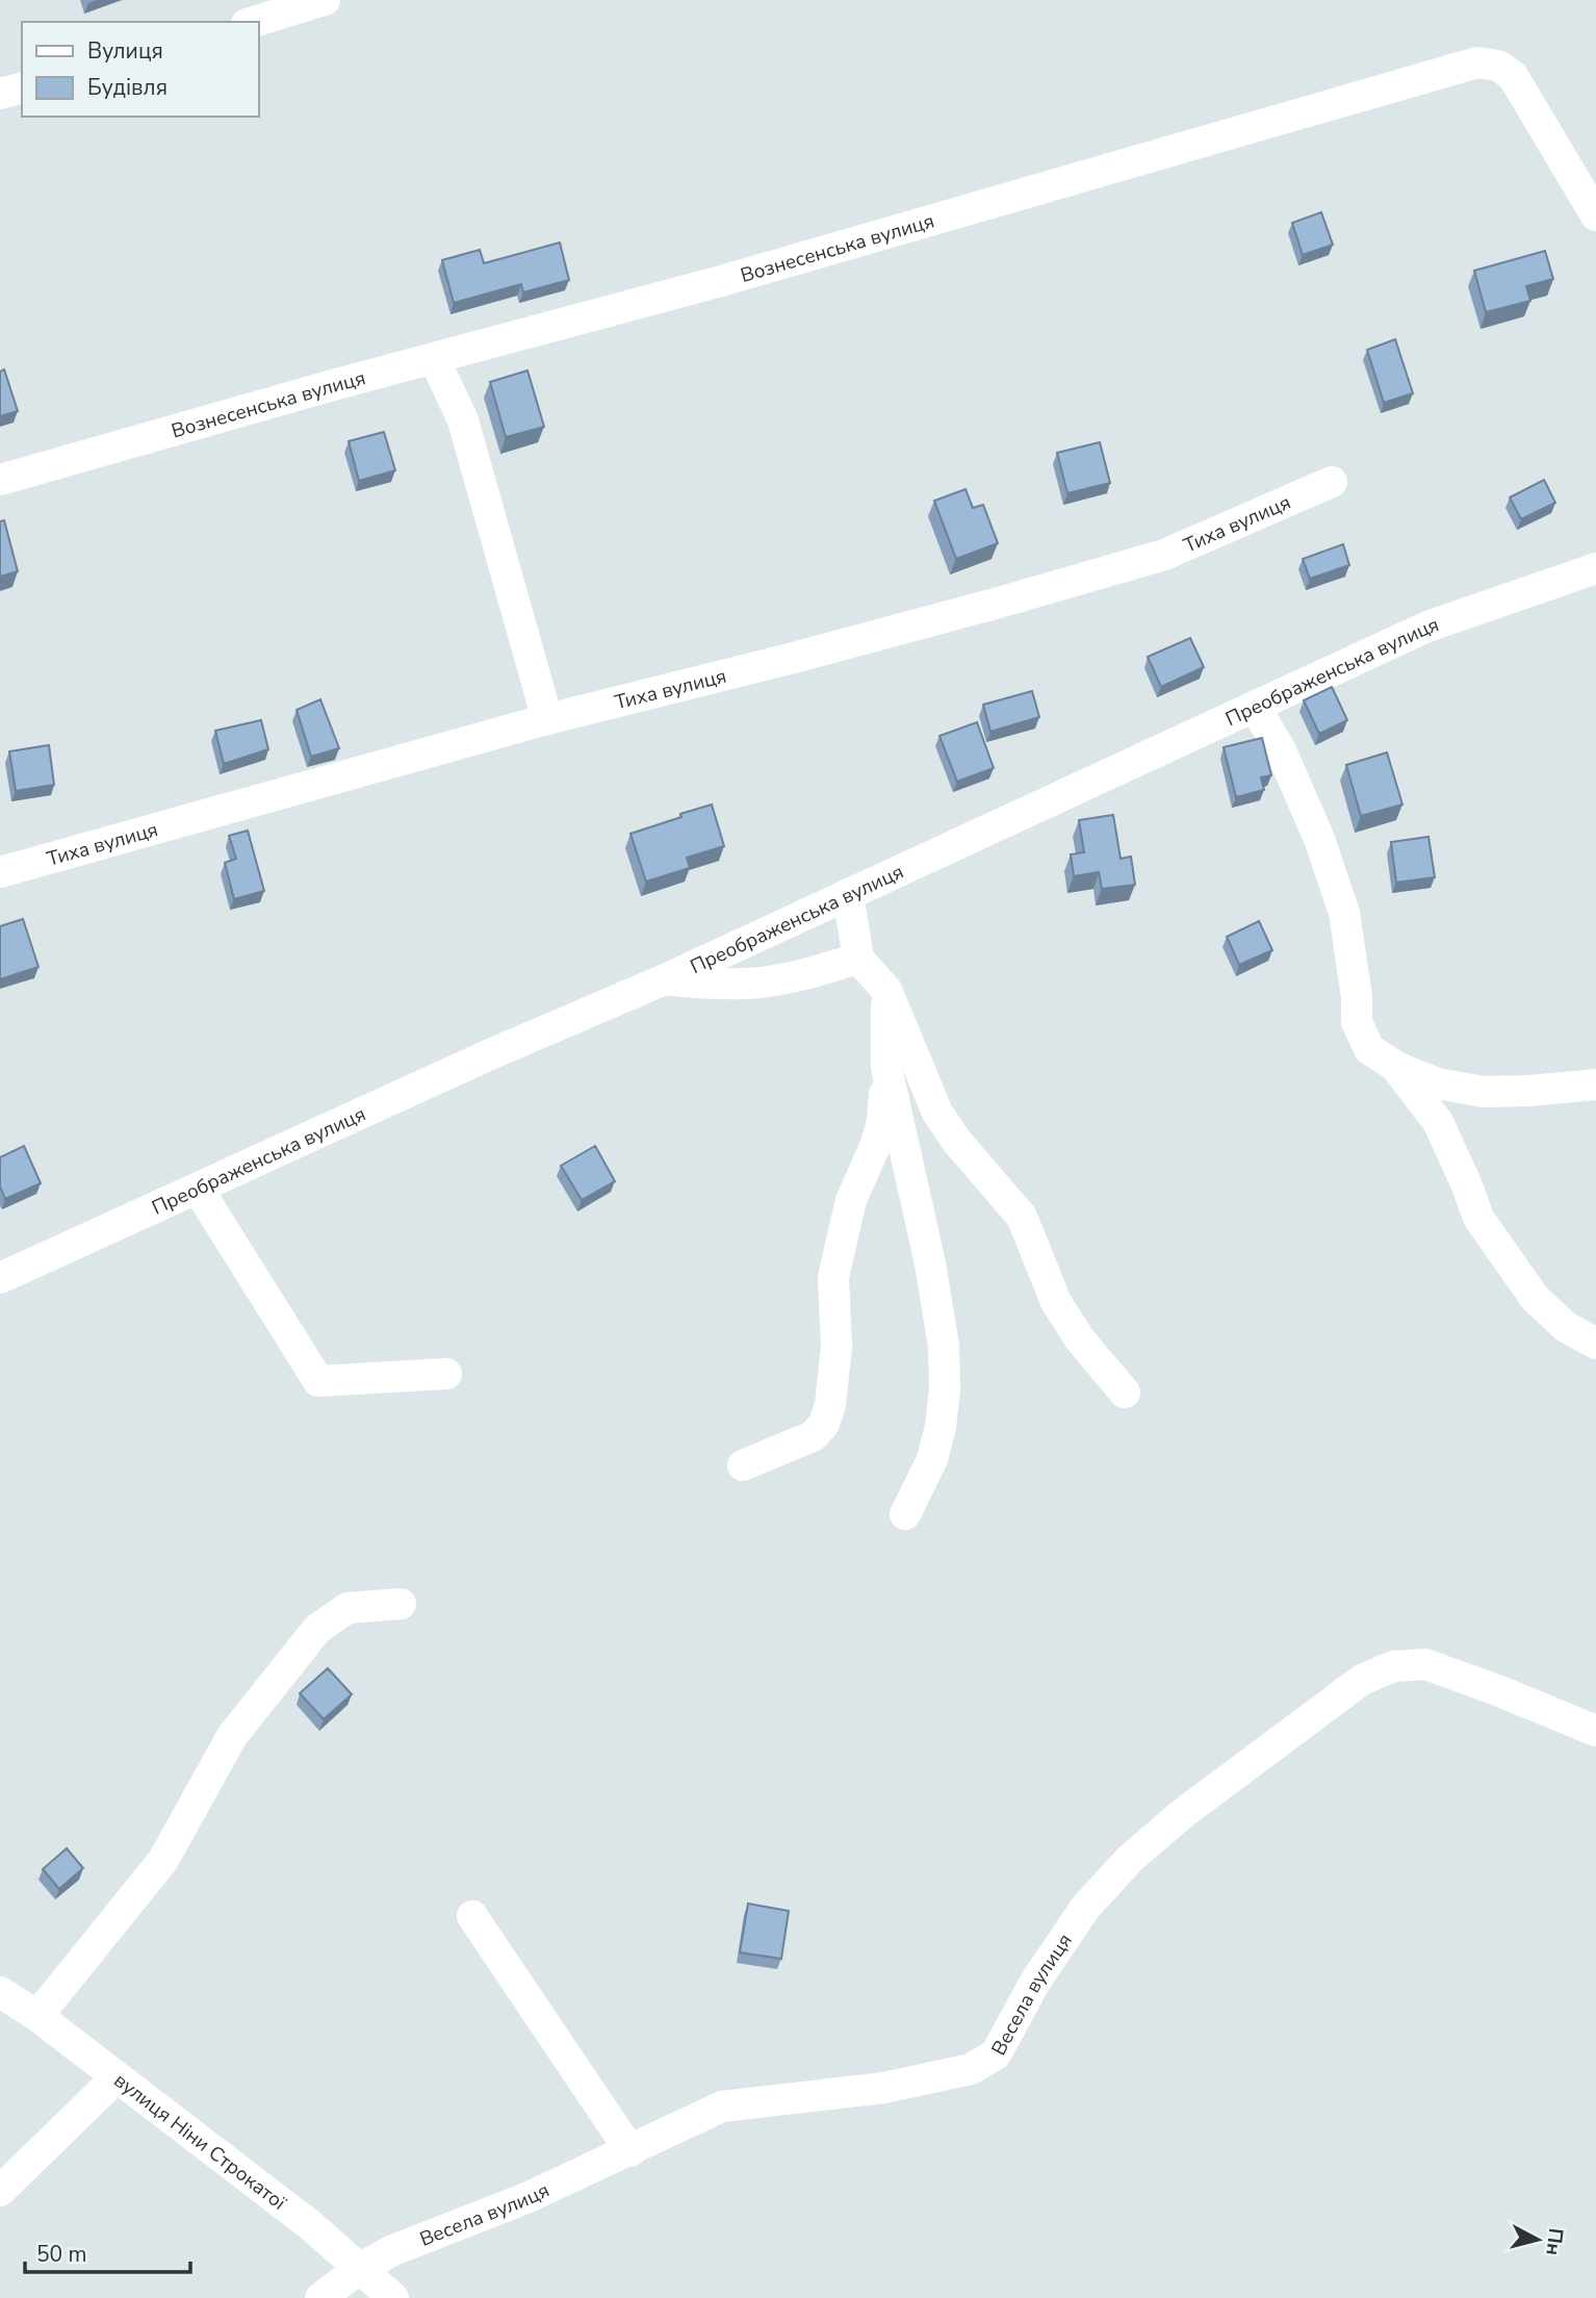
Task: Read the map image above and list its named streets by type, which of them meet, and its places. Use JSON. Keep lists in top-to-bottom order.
{
  "streets": {
    "street": [
      "Вознесенська вулиця",
      "Тиха вулиця",
      "Преображенська вулиця",
      "Весела вулиця",
      "вулиця Ніни Строкатої"
    ]
  },
  "crossings": [
    ["Весела вулиця", "вулиця Ніни Строкатої"]
  ],
  "legend": ["Вулиця", "Будівля"],
  "scale_bar": "50 m",
  "north": "right"
}
